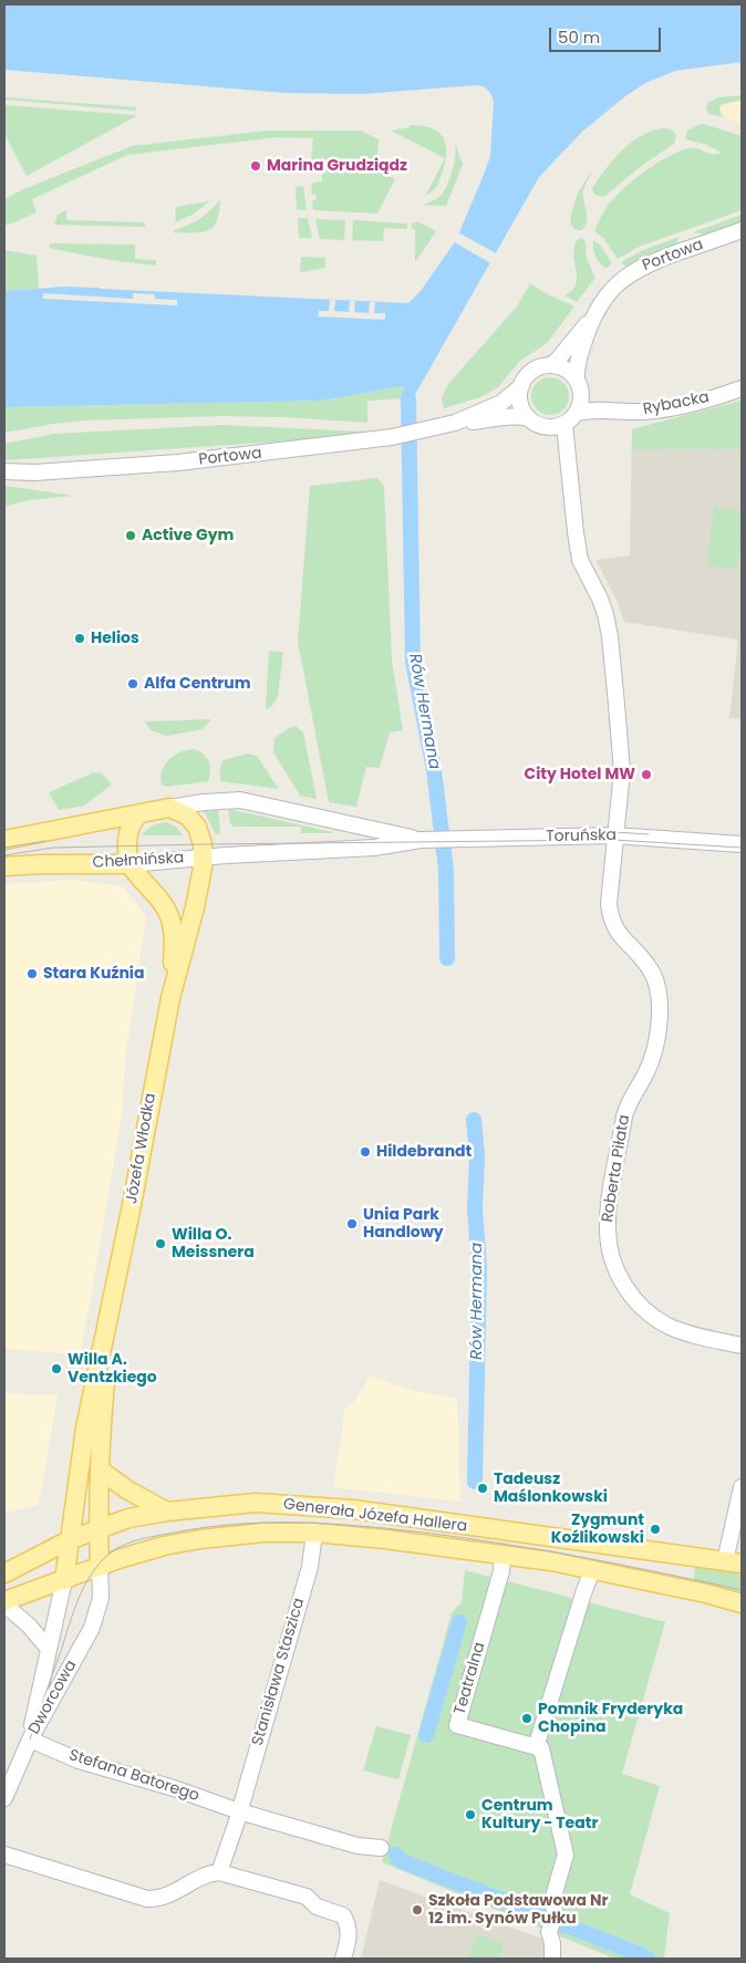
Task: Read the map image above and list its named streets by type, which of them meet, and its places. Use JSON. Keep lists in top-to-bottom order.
{
  "streets": {
    "main road": ["Chełmińska", "Józefa Włodka", "Generała Józefa Hallera"],
    "street": [
      "Portowa",
      "Rybacka",
      "Toruńska",
      "Roberta Piłata",
      "Stanisława Staszica",
      "Teatralna",
      "Dworcowa",
      "Stefana Batorego"
    ]
  },
  "crossings": [
    ["Portowa", "Rybacka"],
    ["Portowa", "Roberta Piłata"],
    ["Rybacka", "Roberta Piłata"],
    ["Toruńska", "Chełmińska"],
    ["Toruńska", "Józefa Włodka"],
    ["Toruńska", "Roberta Piłata"],
    ["Chełmińska", "Józefa Włodka"],
    ["Józefa Włodka", "Generała Józefa Hallera"],
    ["Józefa Włodka", "Dworcowa"],
    ["Generała Józefa Hallera", "Stanisława Staszica"],
    ["Generała Józefa Hallera", "Teatralna"],
    ["Generała Józefa Hallera", "Dworcowa"],
    ["Stanisława Staszica", "Stefana Batorego"],
    ["Dworcowa", "Stefana Batorego"]
  ],
  "water": ["Rów Hermana"],
  "places": [
    "Marina Grudziądz",
    "Active Gym",
    "Helios",
    "Alfa Centrum",
    "City Hotel MW",
    "Stara Kuźnia",
    "Hildebrandt",
    "Unia Park Handlowy",
    "Willa O. Meissnera",
    "Willa A. Ventzkiego",
    "Tadeusz Maślonkowski",
    "Zygmunt Koźlikowski",
    "Pomnik Fryderyka Chopina",
    "Centrum Kultury - Teatr",
    "Szkoła Podstawowa Nr 12 im. Synów Pułku"
  ],
  "scale_bar": "50 m"
}
